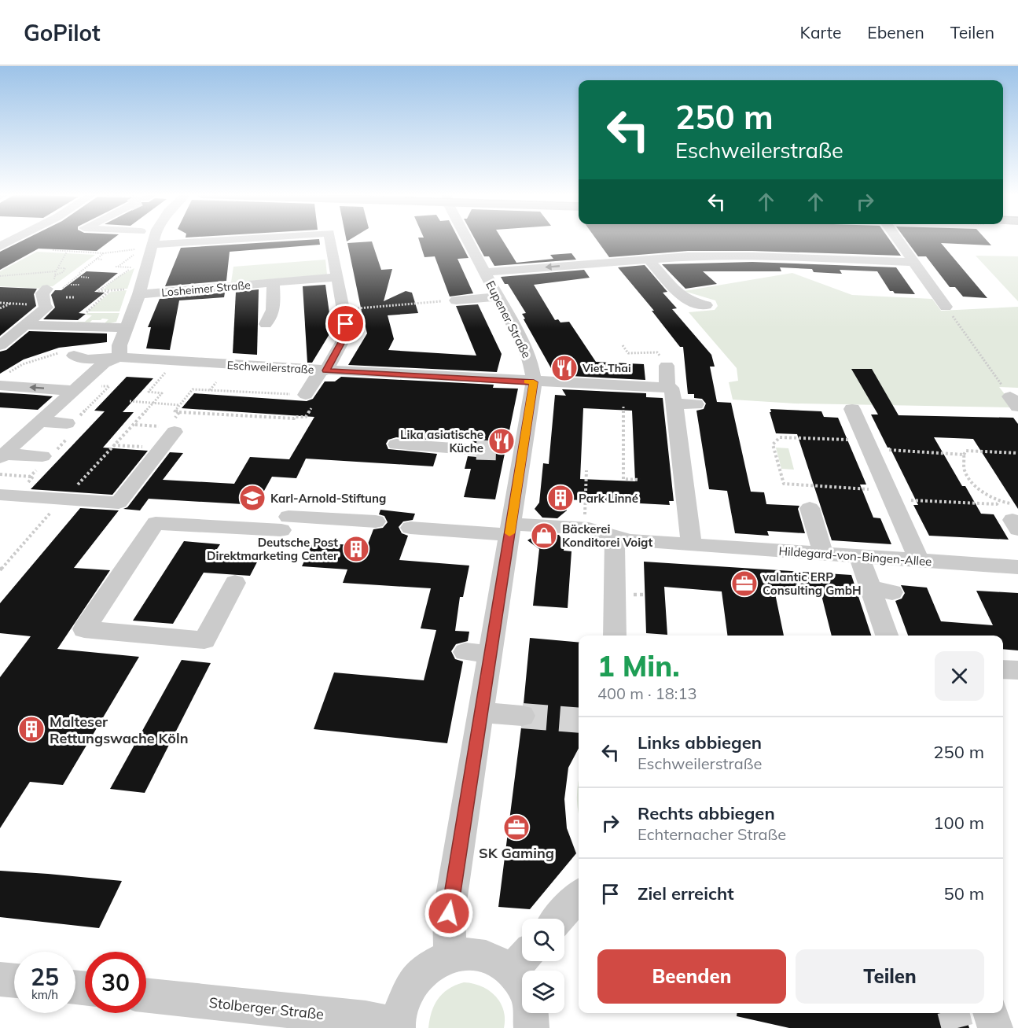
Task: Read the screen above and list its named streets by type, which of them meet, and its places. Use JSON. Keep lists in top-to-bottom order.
{
  "streets": {
    "street": [
      "Losheimer Straße",
      "Eupener Straße",
      "Eschweilerstraße",
      "Hildegard-von-Bingen-Allee",
      "Stolberger Straße"
    ]
  },
  "crossings": [
    ["Eupener Straße", "Eschweilerstraße"],
    ["Eupener Straße", "Hildegard-von-Bingen-Allee"]
  ],
  "places": {
    "restaurant": ["Viet-Thai", "Lika asiatische Küche"],
    "school or university": ["Karl-Arnold-Stiftung"],
    "building": ["Park Linné", "Deutsche Post Direktmarketing Center", "Malteser Rettungswache Köln"],
    "shop": ["Bäckerei Konditorei Voigt"],
    "office": ["valantic ERP Consulting GmbH", "SK Gaming"]
  },
  "page": {
    "header": "GoPilot",
    "nav": ["Karte", "Ebenen", "Teilen"],
    "turn": ["250 m", "Eschweilerstraße"],
    "heading": ["1 Min.", "400 m · 18:13"],
    "list": [
      {
        "name": "Links abbiegen",
        "note": "Eschweilerstraße",
        "value": "250 m"
      },
      {
        "name": "Rechts abbiegen",
        "note": "Echternacher Straße",
        "value": "100 m"
      },
      {
        "name": "Ziel erreicht",
        "value": "50 m"
      }
    ],
    "buttons": ["Beenden", "Teilen"],
    "speed": "25 km/h",
    "limit": "30"
  }
}
